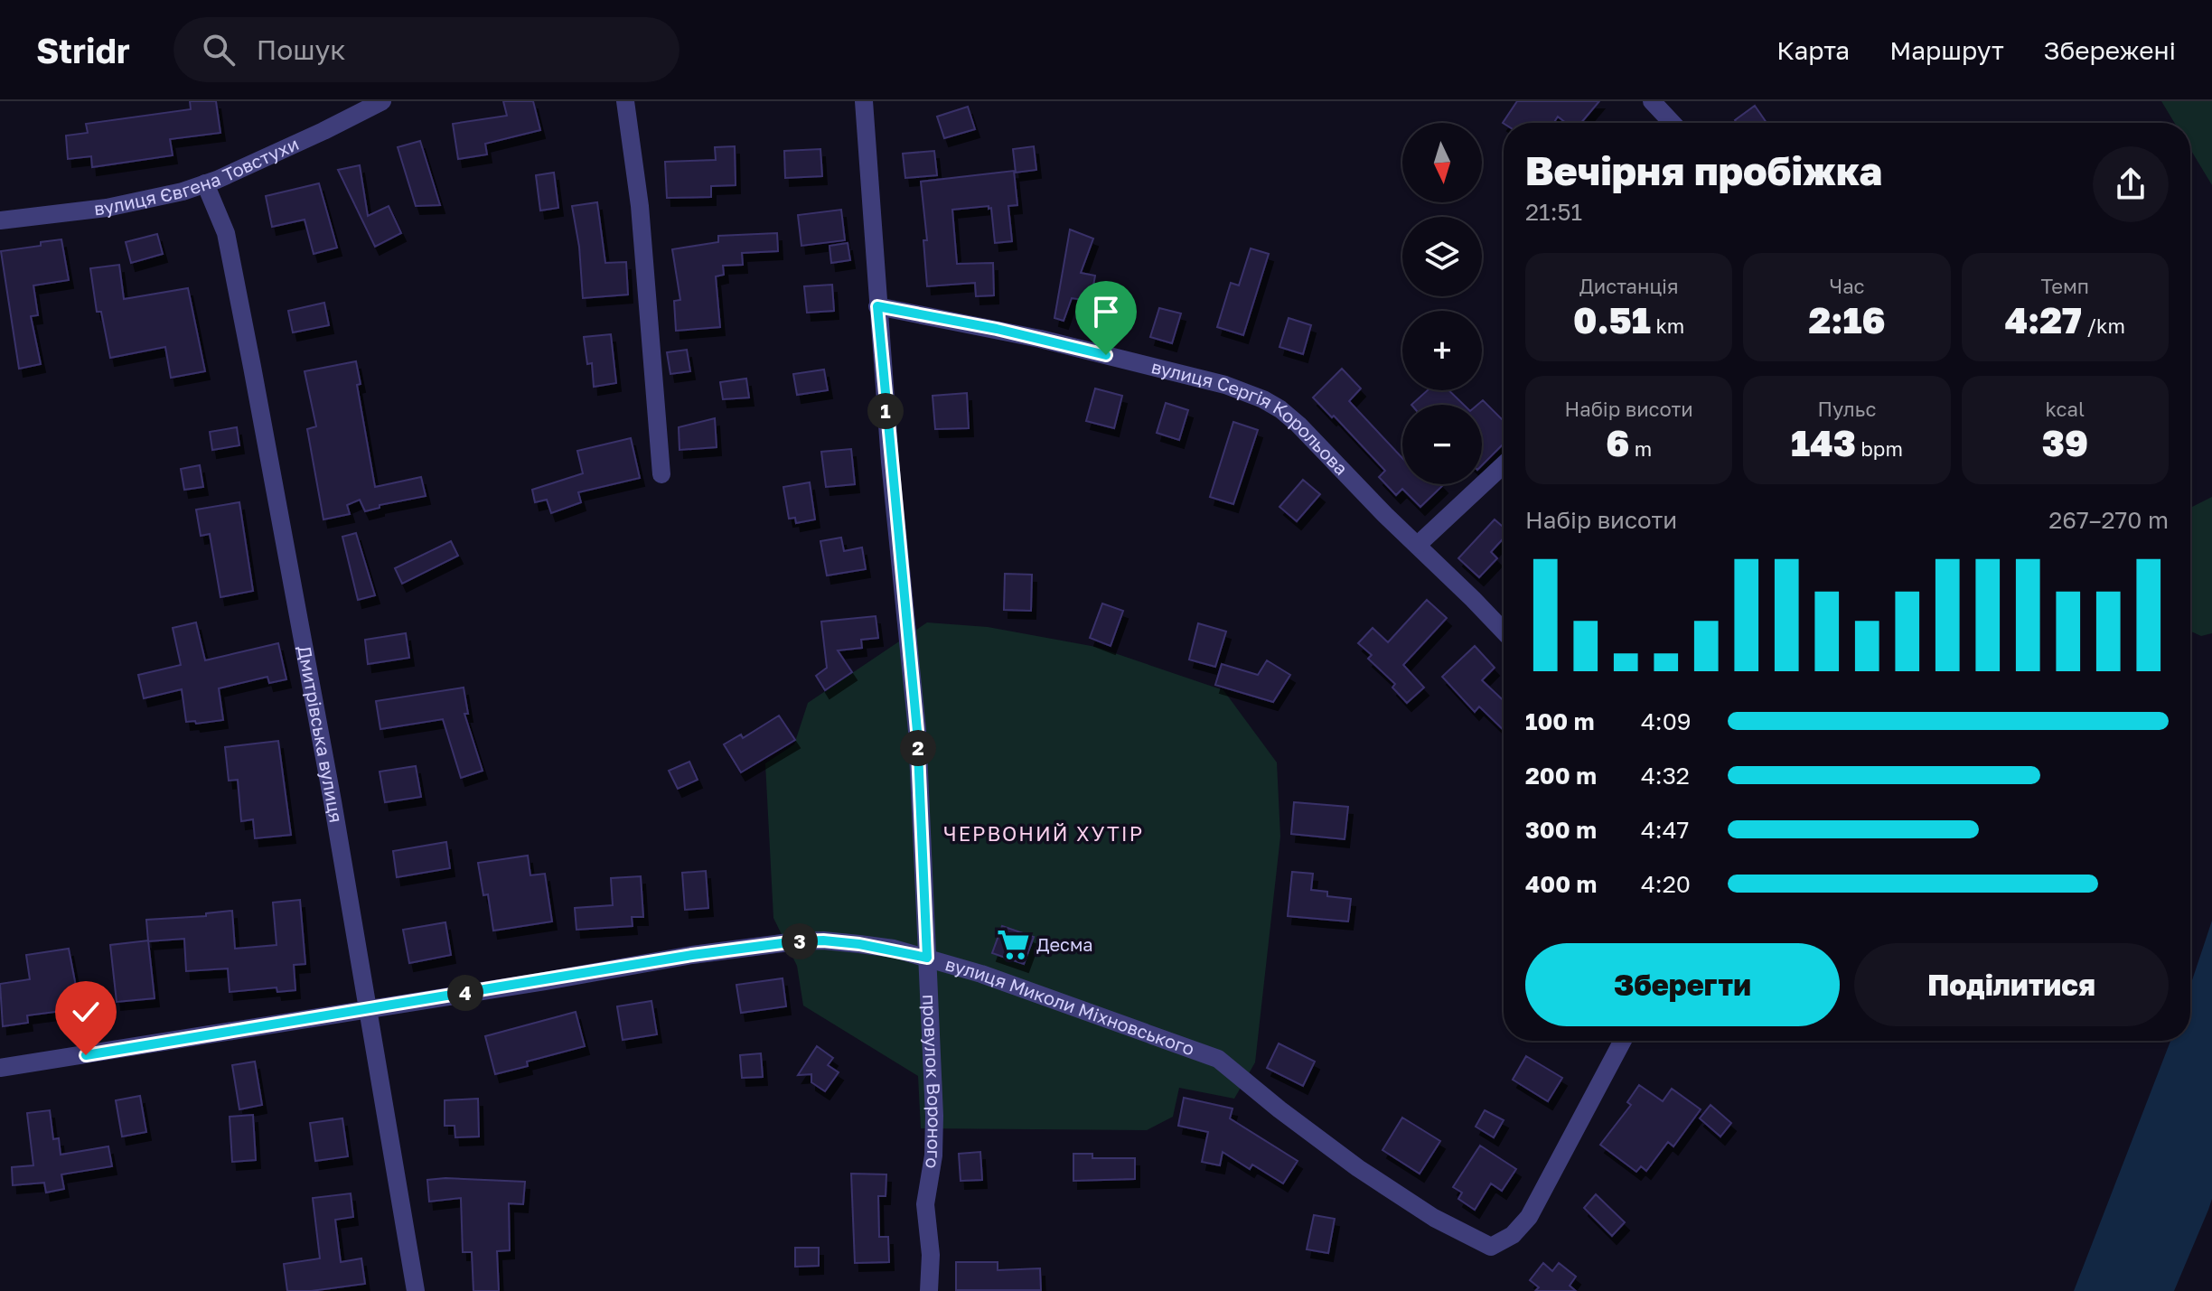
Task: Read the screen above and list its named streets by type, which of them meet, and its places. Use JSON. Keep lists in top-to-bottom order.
{
  "streets": {
    "street": [
      "вулиця Євгена Товстухи",
      "вулиця Сергія Корольова",
      "Дмитрівська вулиця",
      "вулиця Миколи Міхновського",
      "провулок Вороного"
    ]
  },
  "crossings": [
    ["вулиця Євгена Товстухи", "Дмитрівська вулиця"],
    ["вулиця Сергія Корольова", "вулиця Миколи Міхновського"],
    ["вулиця Миколи Міхновського", "провулок Вороного"]
  ],
  "districts": ["ЧЕРВОНИЙ ХУТІР"],
  "places": {
    "supermarket": ["Десма"]
  },
  "north": "bottom",
  "page": {
    "header": "Stridr",
    "search": "Пошук",
    "nav": ["Карта", "Маршрут", "Збережені"],
    "map_buttons": ["+", "−"],
    "heading": ["Вечірня пробіжка", "21:51"],
    "stats": [
      ["Дистанція", "0.51 km"],
      ["Час", "2:16"],
      ["Темп", "4:27 /km"],
      ["Набір висоти", "6 m"],
      ["Пульс", "143 bpm"],
      ["kcal", "39"]
    ],
    "pins": [
      "1",
      "2",
      "3",
      "4"
    ],
    "chart": ["Набір висоти", "267–270 m"],
    "list": [
      {
        "name": "100 m",
        "note": "4:09"
      },
      {
        "name": "200 m",
        "note": "4:32"
      },
      {
        "name": "300 m",
        "note": "4:47"
      },
      {
        "name": "400 m",
        "note": "4:20"
      }
    ],
    "buttons": ["Зберегти", "Поділитися"]
  }
}
